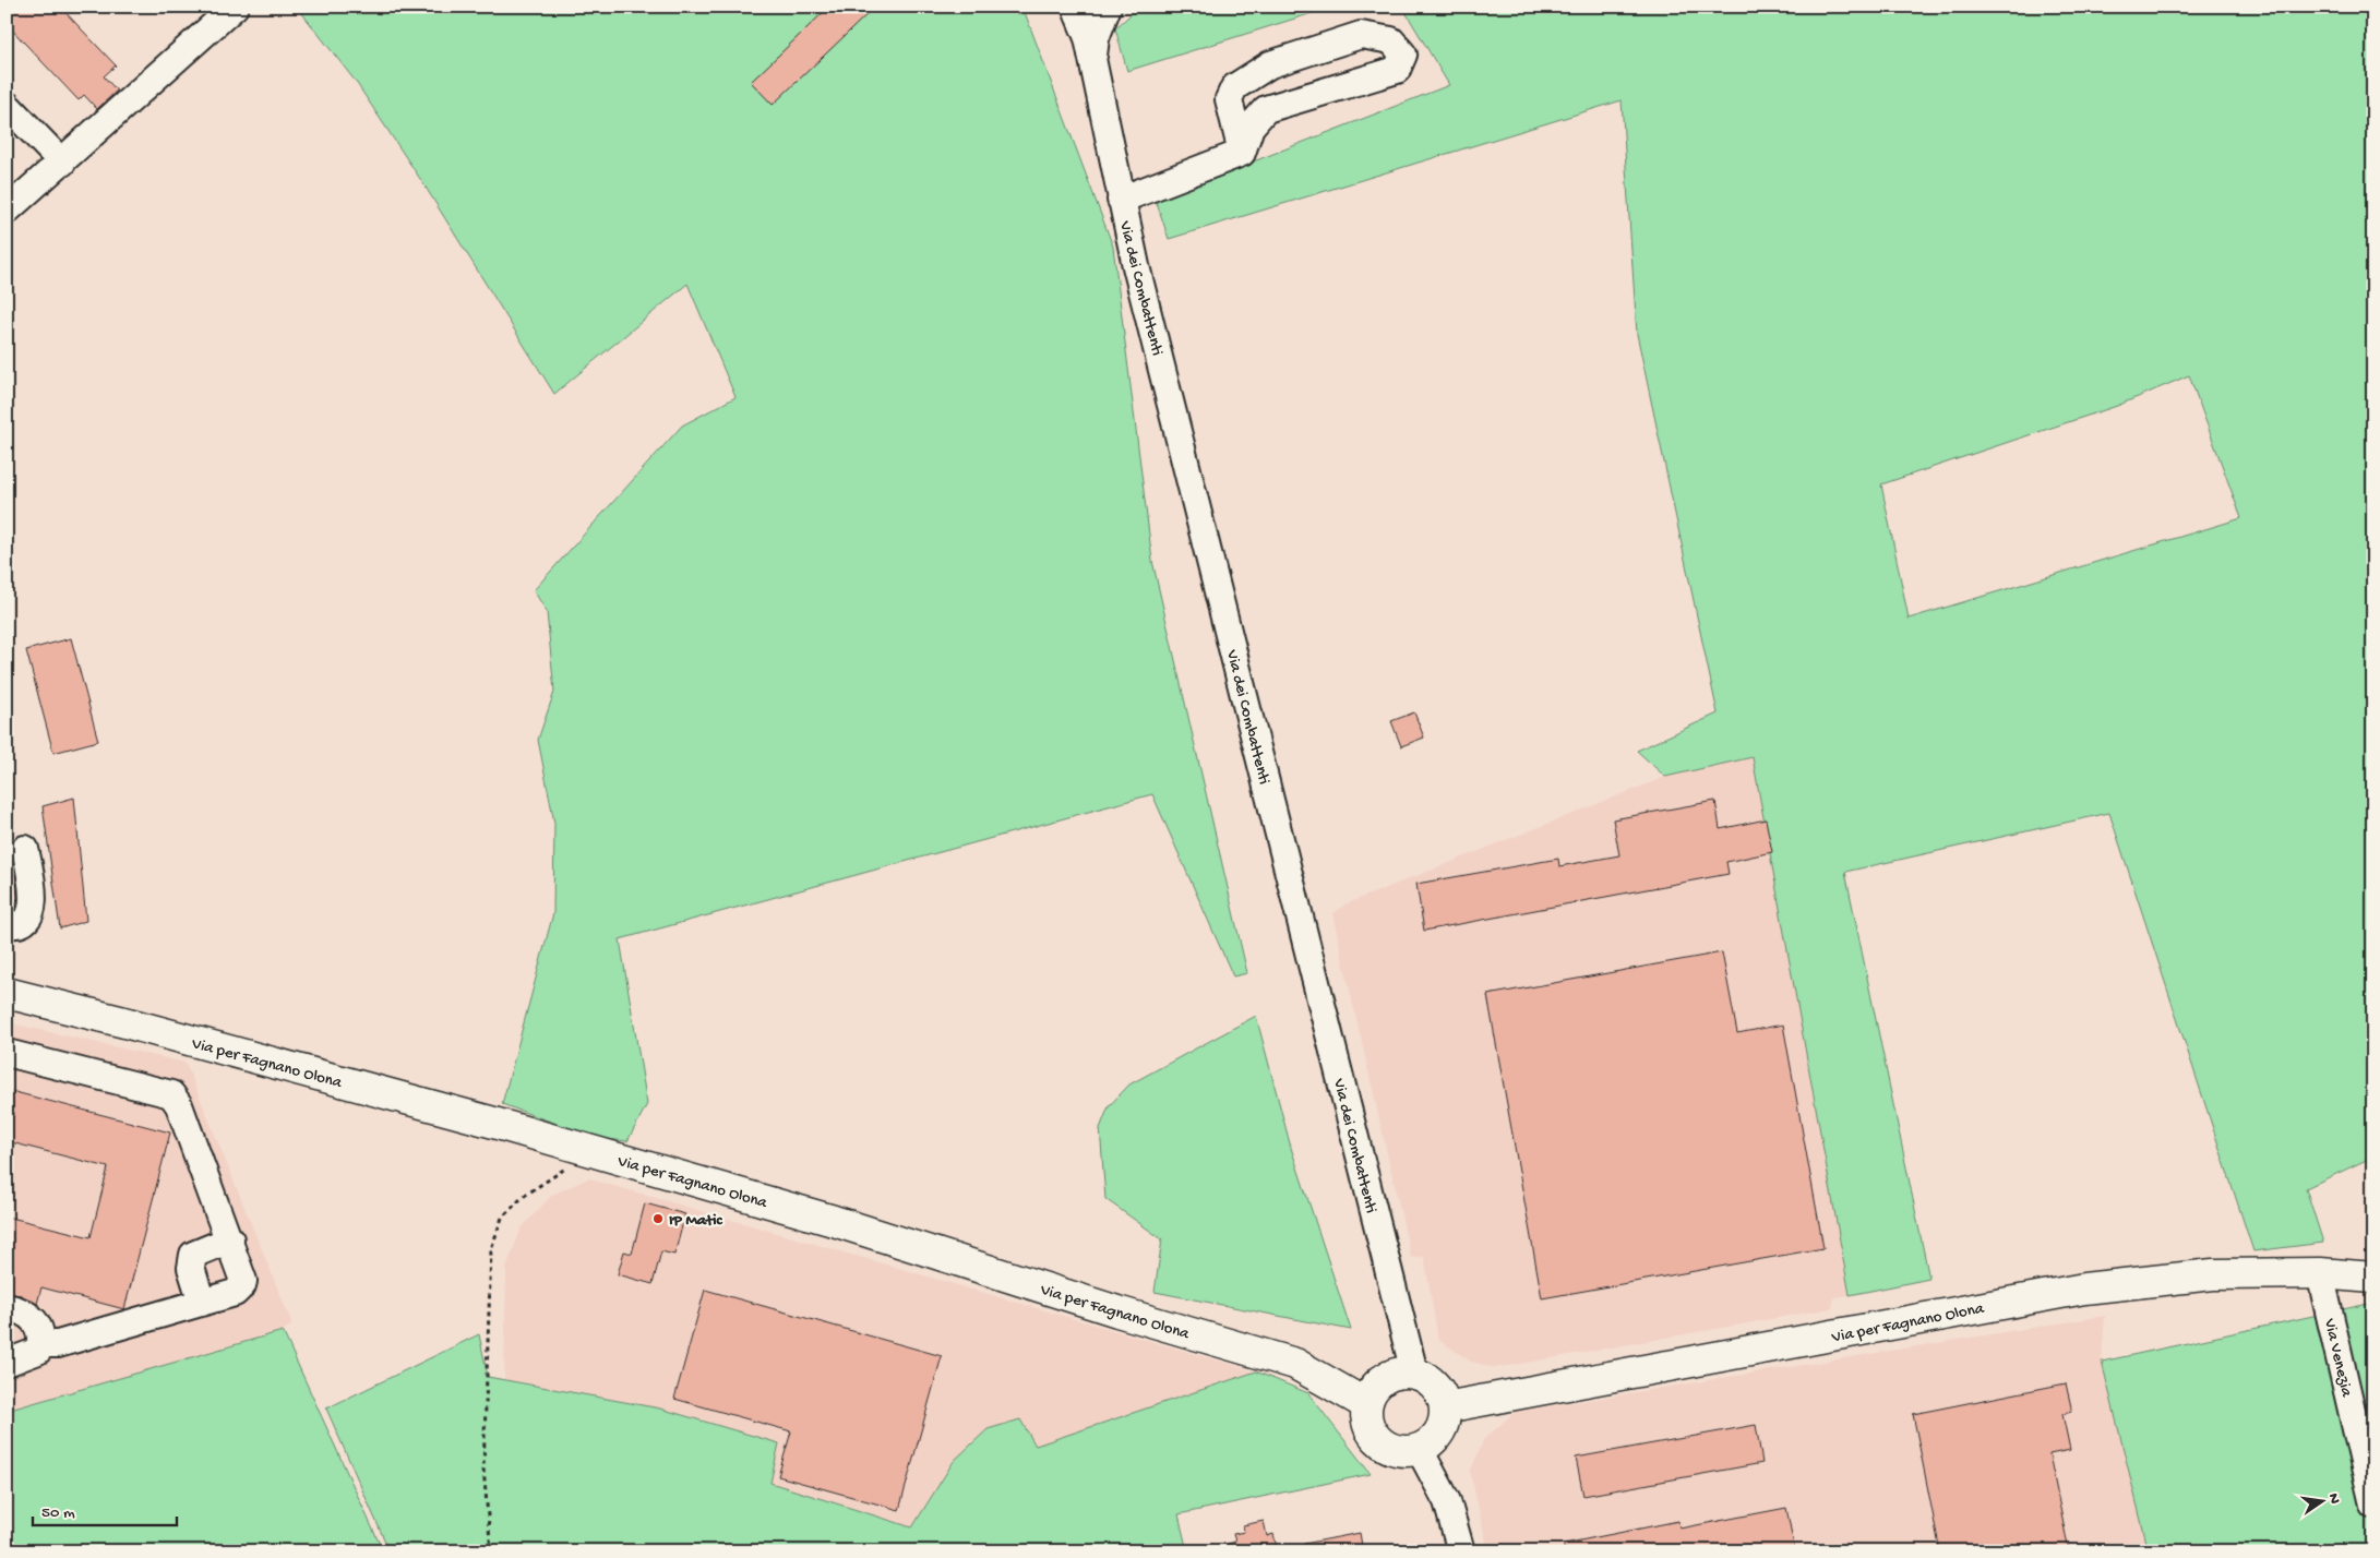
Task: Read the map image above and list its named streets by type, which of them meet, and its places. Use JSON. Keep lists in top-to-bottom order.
{
  "streets": {
    "main road": ["Via per Fagnano Olona"],
    "street": ["Via dei Combattenti", "Via Venezia"]
  },
  "crossings": [
    ["Via dei Combattenti", "Via per Fagnano Olona"],
    ["Via per Fagnano Olona", "Via Venezia"]
  ],
  "places": ["IP Matic"],
  "scale_bar": "50 m",
  "north": "right"
}
